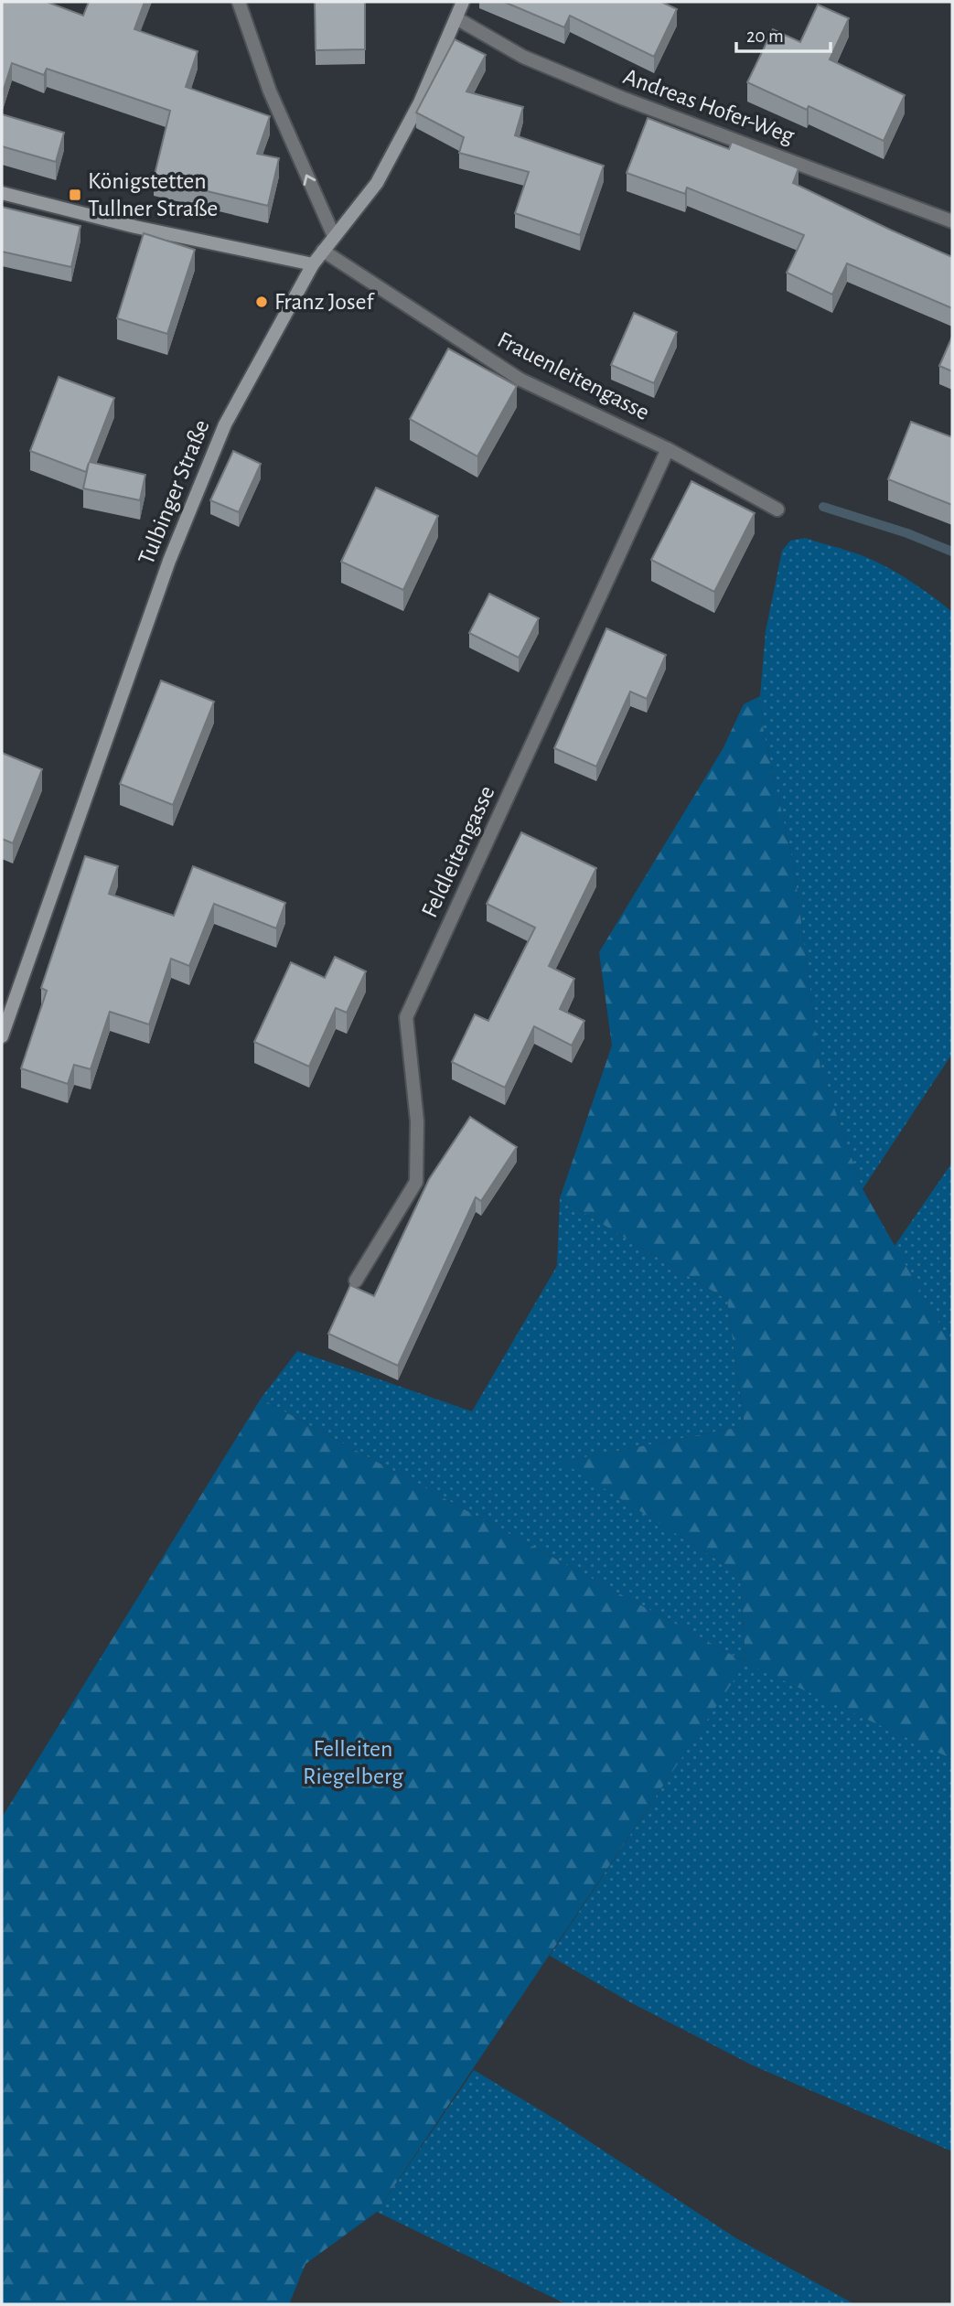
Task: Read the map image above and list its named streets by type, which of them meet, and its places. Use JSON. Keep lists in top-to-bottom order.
{
  "streets": {
    "main road": ["Tulbinger Straße"],
    "street": ["Andreas Hofer-Weg", "Frauenleitengasse", "Feldleitengasse"]
  },
  "crossings": [
    ["Andreas Hofer-Weg", "Tulbinger Straße"],
    ["Frauenleitengasse", "Tulbinger Straße"],
    ["Frauenleitengasse", "Feldleitengasse"]
  ],
  "parks": ["Felleiten Riegelberg"],
  "places": {
    "transit": ["Königstetten Tullner Straße"],
    "other": ["Franz Josef"]
  },
  "scale_bar": "20 m"
}
